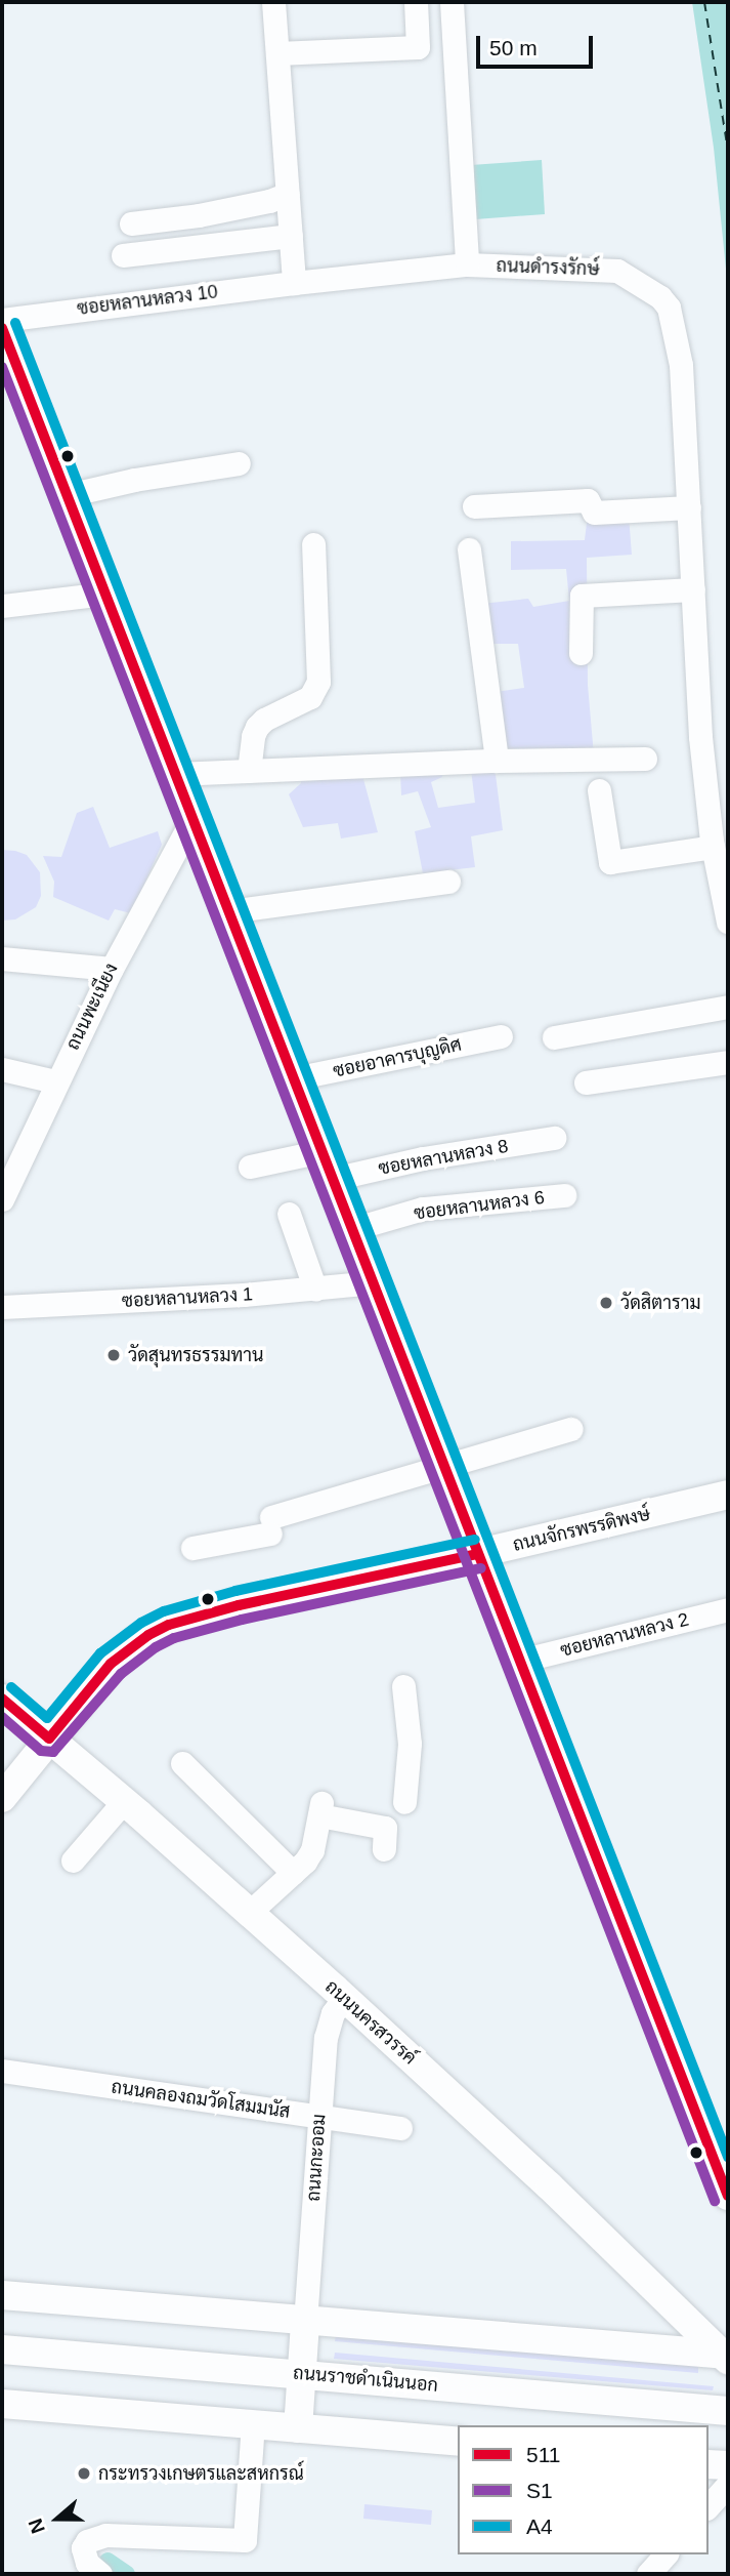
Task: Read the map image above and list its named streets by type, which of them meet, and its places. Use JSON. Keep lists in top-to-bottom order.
{
  "streets": {
    "main road": ["ถนนจักรพรรดิพงษ์", "ถนนนครสวรรค์", "ถนนราชดำเนินนอก"],
    "street": [
      "ถนนดำรงรักษ์",
      "ซอยหลานหลวง 10",
      "ถนนพะเนียง",
      "ซอยอาคารบุญดิศ",
      "ซอยหลานหลวง 8",
      "ซอยหลานหลวง 6",
      "ซอยหลานหลวง 1",
      "ซอยหลานหลวง 2",
      "ถนนคลองถมวัดโสมมนัส",
      "ถนนกะออม"
    ]
  },
  "crossings": [
    ["ถนนดำรงรักษ์", "ซอยหลานหลวง 10"],
    ["ถนนจักรพรรดิพงษ์", "ถนนนครสวรรค์"],
    ["ถนนนครสวรรค์", "ถนนกะออม"],
    ["ถนนคลองถมวัดโสมมนัส", "ถนนกะออม"]
  ],
  "places": ["วัดสิตาราม", "วัดสุนทรธรรมทาน", "กระทรวงเกษตรและสหกรณ์"],
  "lines": ["transit line A4", "transit line 511", "transit line S1"],
  "legend": ["511", "S1", "A4"],
  "scale_bar": "50 m",
  "north": "left"
}
